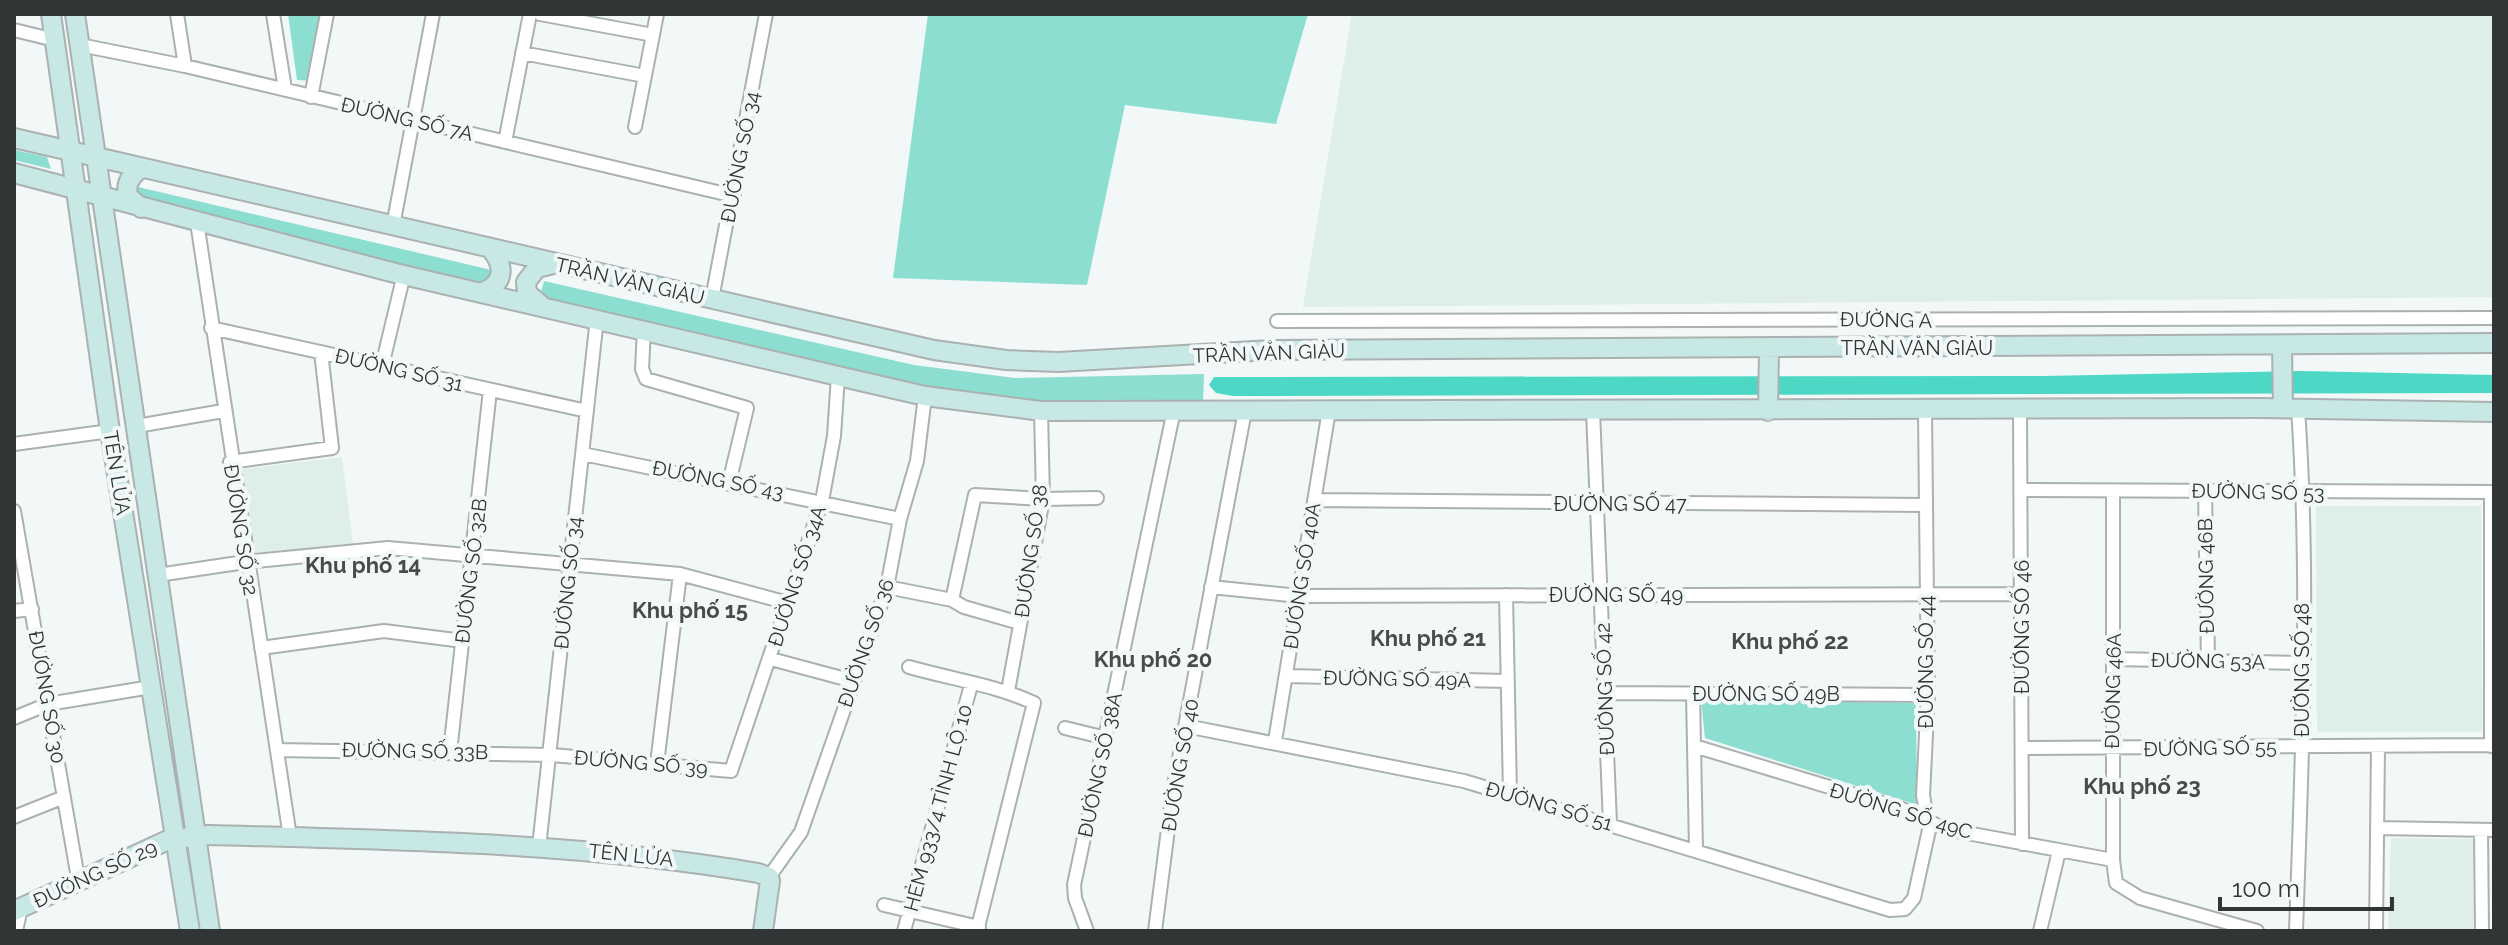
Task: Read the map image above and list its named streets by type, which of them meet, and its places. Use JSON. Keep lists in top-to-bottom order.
{
  "streets": {
    "main road": ["TRẦN VĂN GIÀU", "TÊN LỬA", "ĐƯỜNG SỐ 29"],
    "street": [
      "ĐƯỜNG SỐ 7A",
      "ĐƯỜNG SỐ 34",
      "ĐƯỜNG A",
      "ĐƯỜNG SỐ 31",
      "ĐƯỜNG SỐ 43",
      "ĐƯỜNG SỐ 53",
      "ĐƯỜNG SỐ 47",
      "ĐƯỜNG SỐ 32",
      "ĐƯỜNG SỐ 38",
      "ĐƯỜNG SỐ 32B",
      "ĐƯỜNG SỐ 34A",
      "ĐƯỜNG SỐ 40A",
      "ĐƯỜNG 46B",
      "ĐƯỜNG SỐ 49",
      "ĐƯỜNG SỐ 46",
      "ĐƯỜNG SỐ 36",
      "ĐƯỜNG 53A",
      "ĐƯỜNG SỐ 44",
      "ĐƯỜNG SỐ 48",
      "ĐƯỜNG SỐ 49A",
      "ĐƯỜNG SỐ 42",
      "ĐƯỜNG 46A",
      "ĐƯỜNG SỐ 49B",
      "ĐƯỜNG SỐ 30",
      "ĐƯỜNG SỐ 55",
      "ĐƯỜNG SỐ 33B",
      "ĐƯỜNG SỐ 39",
      "ĐƯỜNG SỐ 38A",
      "ĐƯỜNG SỐ 40",
      "ĐƯỜNG SỐ 51",
      "HẺM 933/4 TỈNH LỘ 10",
      "ĐƯỜNG SỐ 49C"
    ]
  },
  "crossings": [
    ["ĐƯỜNG SỐ 7A", "ĐƯỜNG SỐ 34"],
    ["ĐƯỜNG SỐ 7A", "TÊN LỬA"],
    ["ĐƯỜNG SỐ 34", "TRẦN VĂN GIÀU"],
    ["ĐƯỜNG SỐ 34", "ĐƯỜNG SỐ 31"],
    ["ĐƯỜNG SỐ 34", "TÊN LỬA"],
    ["ĐƯỜNG SỐ 34", "ĐƯỜNG SỐ 43"],
    ["ĐƯỜNG SỐ 34", "ĐƯỜNG SỐ 33B"],
    ["ĐƯỜNG SỐ 34", "ĐƯỜNG SỐ 39"],
    ["TRẦN VĂN GIÀU", "TÊN LỬA"],
    ["ĐƯỜNG SỐ 31", "ĐƯỜNG SỐ 32"],
    ["ĐƯỜNG SỐ 31", "ĐƯỜNG SỐ 32B"],
    ["TÊN LỬA", "ĐƯỜNG SỐ 32"],
    ["TÊN LỬA", "ĐƯỜNG SỐ 36"],
    ["TÊN LỬA", "ĐƯỜNG SỐ 29"],
    ["ĐƯỜNG SỐ 43", "ĐƯỜNG SỐ 34A"],
    ["ĐƯỜNG SỐ 43", "ĐƯỜNG SỐ 36"],
    ["ĐƯỜNG SỐ 53", "ĐƯỜNG 46B"],
    ["ĐƯỜNG SỐ 53", "ĐƯỜNG SỐ 46"],
    ["ĐƯỜNG SỐ 53", "ĐƯỜNG SỐ 48"],
    ["ĐƯỜNG SỐ 53", "ĐƯỜNG 46A"],
    ["ĐƯỜNG SỐ 47", "ĐƯỜNG SỐ 40A"],
    ["ĐƯỜNG SỐ 47", "ĐƯỜNG SỐ 44"],
    ["ĐƯỜNG SỐ 47", "ĐƯỜNG SỐ 42"],
    ["ĐƯỜNG SỐ 32", "ĐƯỜNG SỐ 33B"],
    ["ĐƯỜNG SỐ 32B", "ĐƯỜNG SỐ 33B"],
    ["ĐƯỜNG SỐ 34A", "ĐƯỜNG SỐ 39"],
    ["ĐƯỜNG SỐ 40A", "ĐƯỜNG SỐ 49"],
    ["ĐƯỜNG SỐ 40A", "ĐƯỜNG SỐ 49A"],
    ["ĐƯỜNG SỐ 40A", "ĐƯỜNG SỐ 51"],
    ["ĐƯỜNG 46B", "ĐƯỜNG 53A"],
    ["ĐƯỜNG SỐ 49", "ĐƯỜNG SỐ 46"],
    ["ĐƯỜNG SỐ 49", "ĐƯỜNG SỐ 44"],
    ["ĐƯỜNG SỐ 49", "ĐƯỜNG SỐ 42"],
    ["ĐƯỜNG SỐ 49", "ĐƯỜNG SỐ 40"],
    ["ĐƯỜNG SỐ 46", "ĐƯỜNG SỐ 55"],
    ["ĐƯỜNG SỐ 46", "ĐƯỜNG SỐ 49C"],
    ["ĐƯỜNG 53A", "ĐƯỜNG SỐ 48"],
    ["ĐƯỜNG 53A", "ĐƯỜNG 46A"],
    ["ĐƯỜNG SỐ 44", "ĐƯỜNG SỐ 49B"],
    ["ĐƯỜNG SỐ 44", "ĐƯỜNG SỐ 51"],
    ["ĐƯỜNG SỐ 44", "ĐƯỜNG SỐ 49C"],
    ["ĐƯỜNG SỐ 48", "ĐƯỜNG SỐ 55"],
    ["ĐƯỜNG SỐ 42", "ĐƯỜNG SỐ 49B"],
    ["ĐƯỜNG SỐ 42", "ĐƯỜNG SỐ 51"],
    ["ĐƯỜNG 46A", "ĐƯỜNG SỐ 55"],
    ["ĐƯỜNG 46A", "ĐƯỜNG SỐ 49C"],
    ["ĐƯỜNG SỐ 30", "ĐƯỜNG SỐ 29"],
    ["ĐƯỜNG SỐ 33B", "ĐƯỜNG SỐ 39"],
    ["ĐƯỜNG SỐ 40", "ĐƯỜNG SỐ 51"]
  ],
  "districts": [
    "Khu phố 14",
    "Khu phố 15",
    "Khu phố 21",
    "Khu phố 22",
    "Khu phố 20",
    "Khu phố 23"
  ],
  "scale_bar": "100 m"
}
